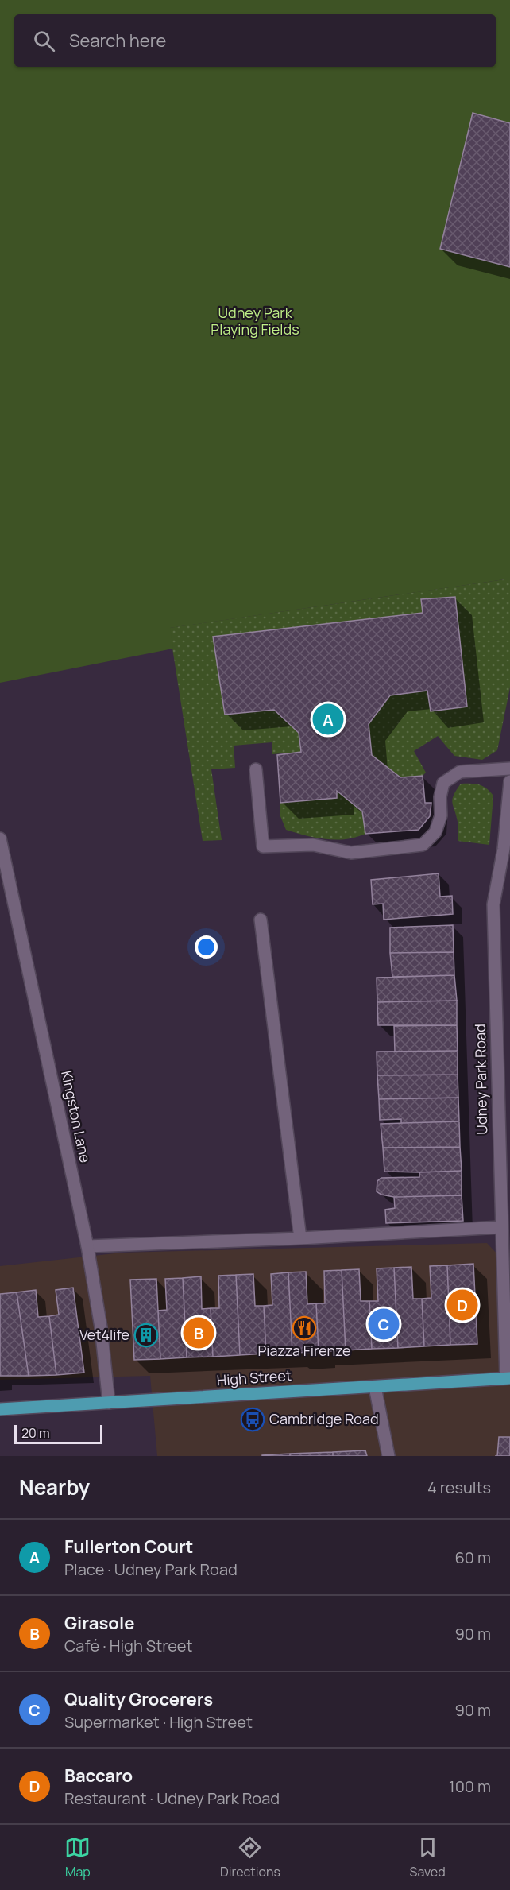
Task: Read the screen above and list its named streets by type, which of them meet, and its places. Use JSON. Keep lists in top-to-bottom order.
{
  "streets": {
    "main road": ["High Street"],
    "street": ["Udney Park Road", "Kingston Lane"]
  },
  "crossings": [
    ["Udney Park Road", "High Street"],
    ["Kingston Lane", "High Street"]
  ],
  "parks": ["Udney Park Playing Fields"],
  "places": {
    "restaurant": ["Piazza Firenze"],
    "building": ["Vet4life"],
    "bus stop": ["Cambridge Road"]
  },
  "scale_bar": "20 m",
  "page": {
    "search": "Search here",
    "pins": [
      "A",
      "D",
      "C",
      "B"
    ],
    "scale": "20 m",
    "heading": ["Nearby", "4 results"],
    "list": [
      {
        "mark": "A",
        "name": "Fullerton Court",
        "note": "Place · Udney Park Road",
        "value": "60 m"
      },
      {
        "mark": "B",
        "name": "Girasole",
        "note": "Café · High Street",
        "value": "90 m"
      },
      {
        "mark": "C",
        "name": "Quality Grocerers",
        "note": "Supermarket · High Street",
        "value": "90 m"
      },
      {
        "mark": "D",
        "name": "Baccaro",
        "note": "Restaurant · Udney Park Road",
        "value": "100 m"
      }
    ],
    "nav": ["Map", "Directions", "Saved"]
  }
}
